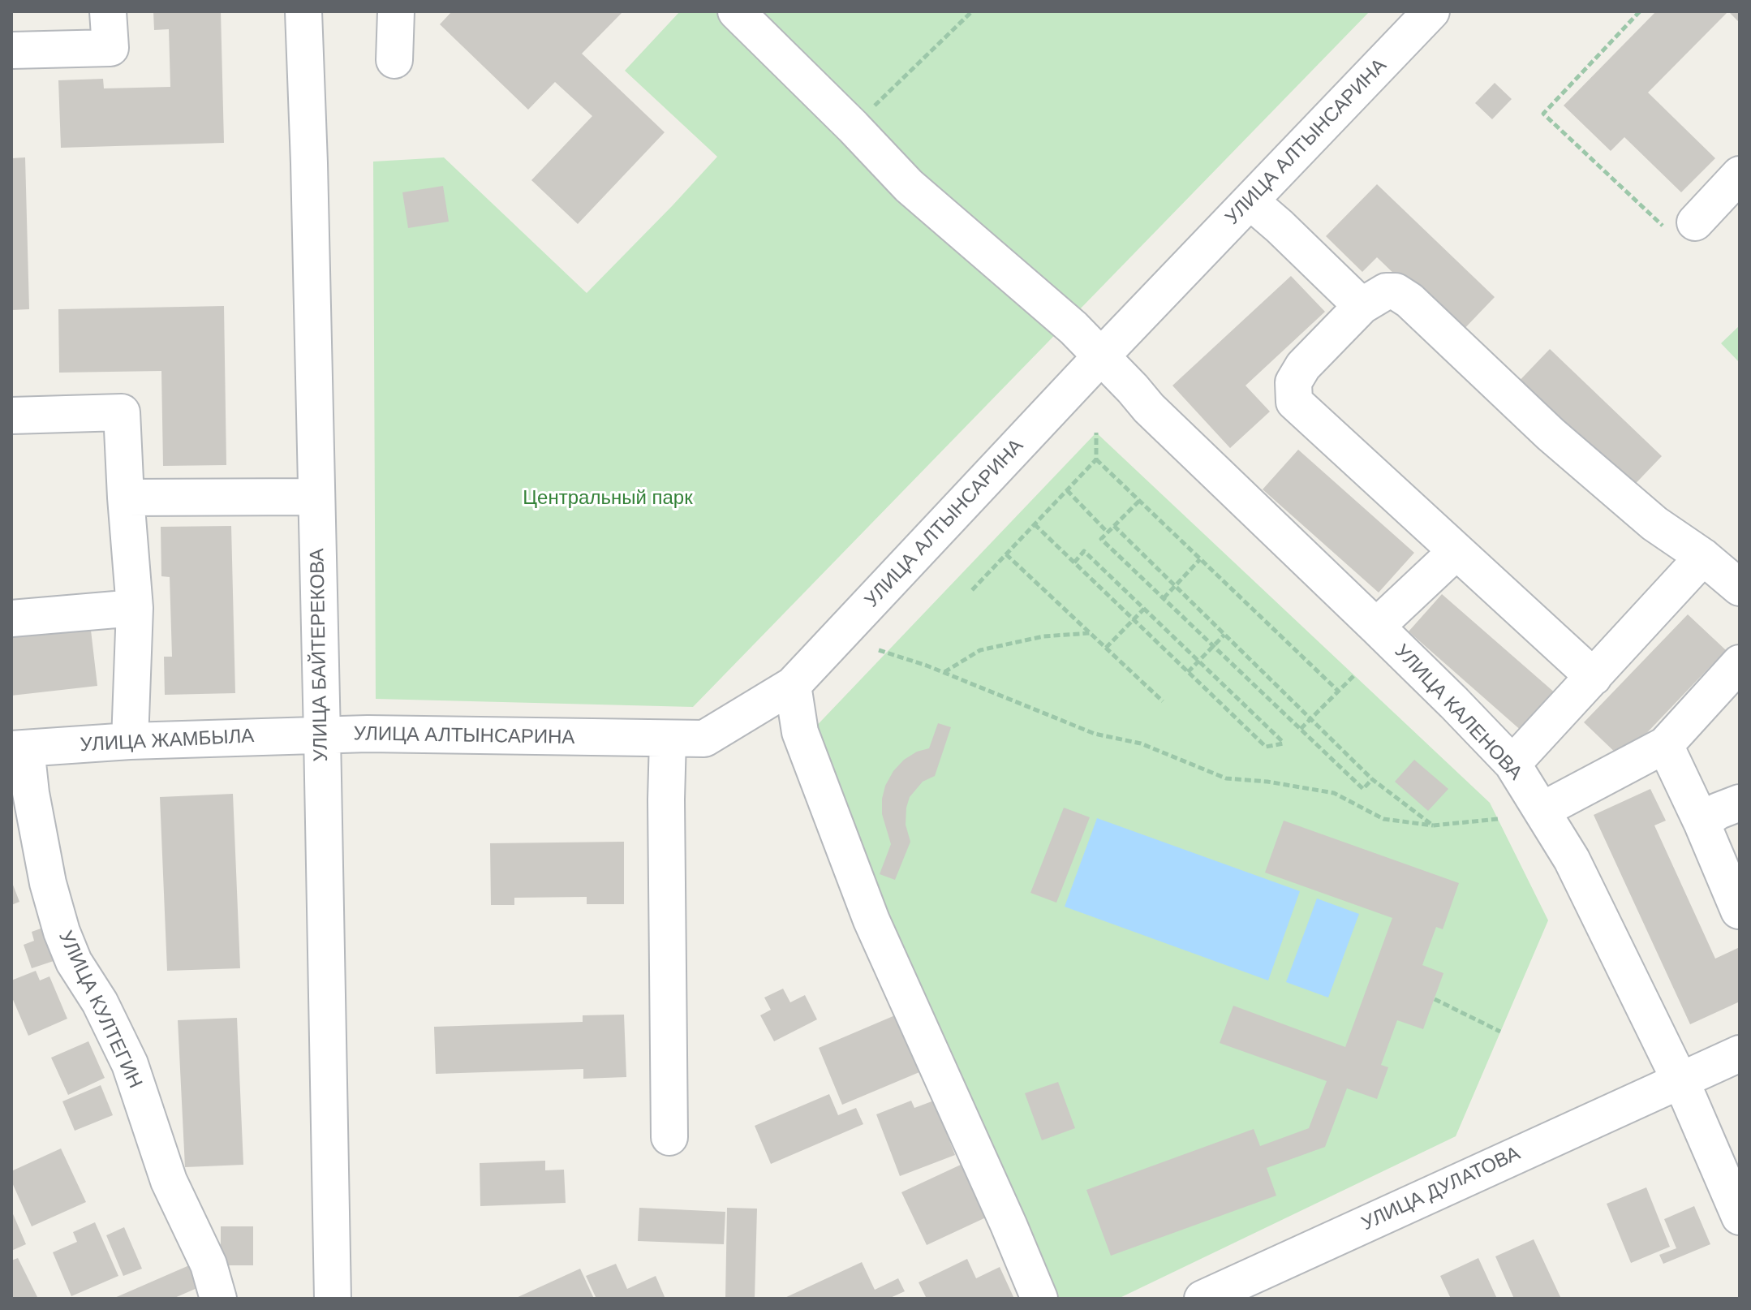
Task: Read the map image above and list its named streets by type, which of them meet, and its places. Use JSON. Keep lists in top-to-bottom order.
{
  "streets": {
    "street": [
      "УЛИЦА АЛТЫНСАРИНА",
      "УЛИЦА БАЙТЕРЕКОВА",
      "УЛИЦА КАЛЕНОВА",
      "УЛИЦА ЖАМБЫЛА",
      "УЛИЦА КУЛТЕГИН",
      "УЛИЦА ДУЛАТОВА"
    ]
  },
  "crossings": [
    ["УЛИЦА АЛТЫНСАРИНА", "УЛИЦА БАЙТЕРЕКОВА"],
    ["УЛИЦА АЛТЫНСАРИНА", "УЛИЦА КАЛЕНОВА"],
    ["УЛИЦА АЛТЫНСАРИНА", "УЛИЦА ЖАМБЫЛА"],
    ["УЛИЦА БАЙТЕРЕКОВА", "УЛИЦА ЖАМБЫЛА"],
    ["УЛИЦА КАЛЕНОВА", "УЛИЦА ДУЛАТОВА"],
    ["УЛИЦА ЖАМБЫЛА", "УЛИЦА КУЛТЕГИН"]
  ],
  "parks": ["Центральный парк"]
}
